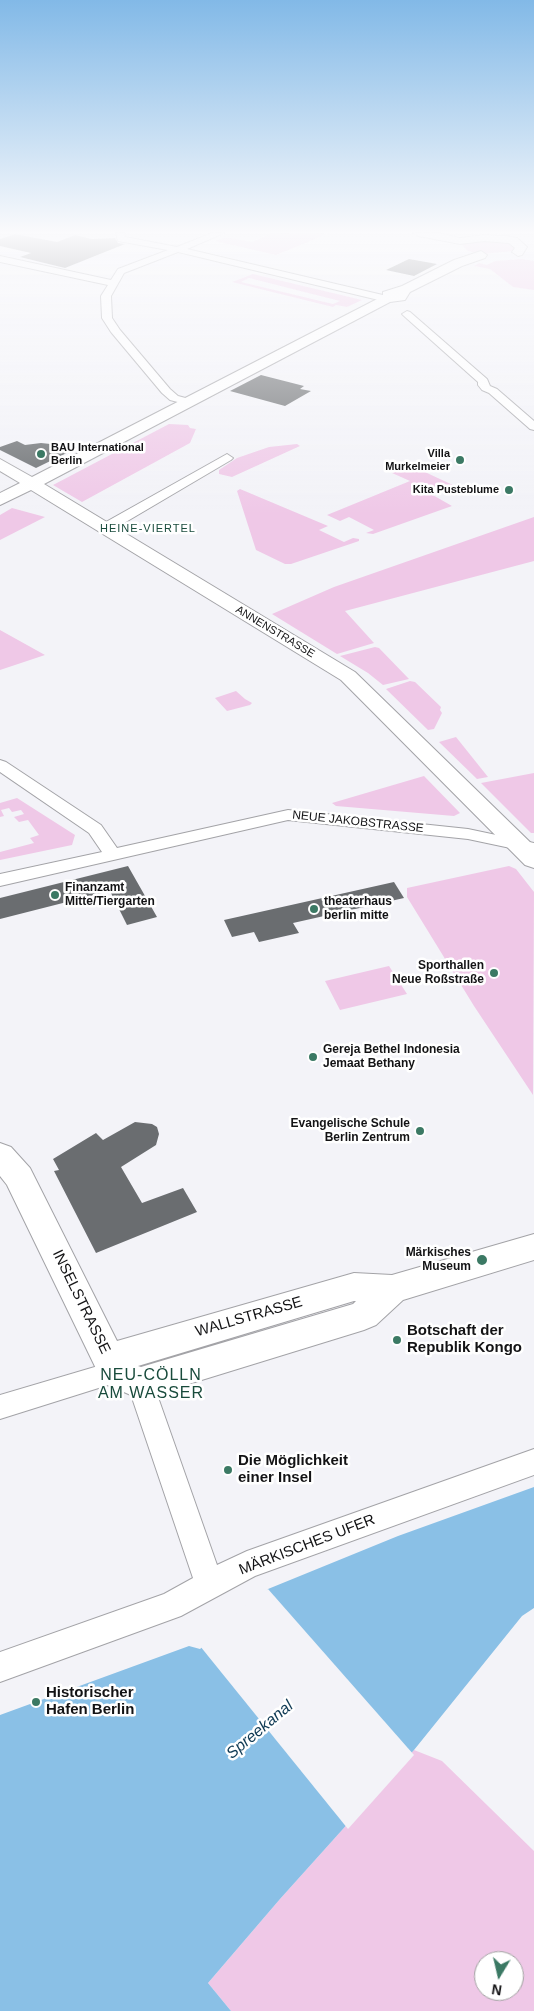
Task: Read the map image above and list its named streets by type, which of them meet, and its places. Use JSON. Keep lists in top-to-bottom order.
{
  "streets": {
    "main road": ["ANNENSTRASSE", "INSELSTRASSE"],
    "street": ["NEUE JAKOBSTRASSE", "MÄRKISCHES UFER"]
  },
  "crossings": [
    ["ANNENSTRASSE", "NEUE JAKOBSTRASSE"],
    ["INSELSTRASSE", "MÄRKISCHES UFER"]
  ],
  "districts": ["HEINE-VIERTEL", "NEU-CÖLLN AM WASSER"],
  "water": ["Spreekanal"],
  "places": [
    "BAU International Berlin",
    "Villa Murkelmeier",
    "Kita Pusteblume",
    "Finanzamt Mitte/Tiergarten",
    "theaterhaus berlin mitte",
    "Sporthallen Neue Roßstraße",
    "Gereja Bethel Indonesia Jemaat Bethany",
    "Evangelische Schule Berlin Zentrum",
    "Märkisches Museum",
    "Botschaft der Republik Kongo",
    "Die Möglichkeit einer Insel",
    "Historischer Hafen Berlin"
  ],
  "north": "bottom"
}
